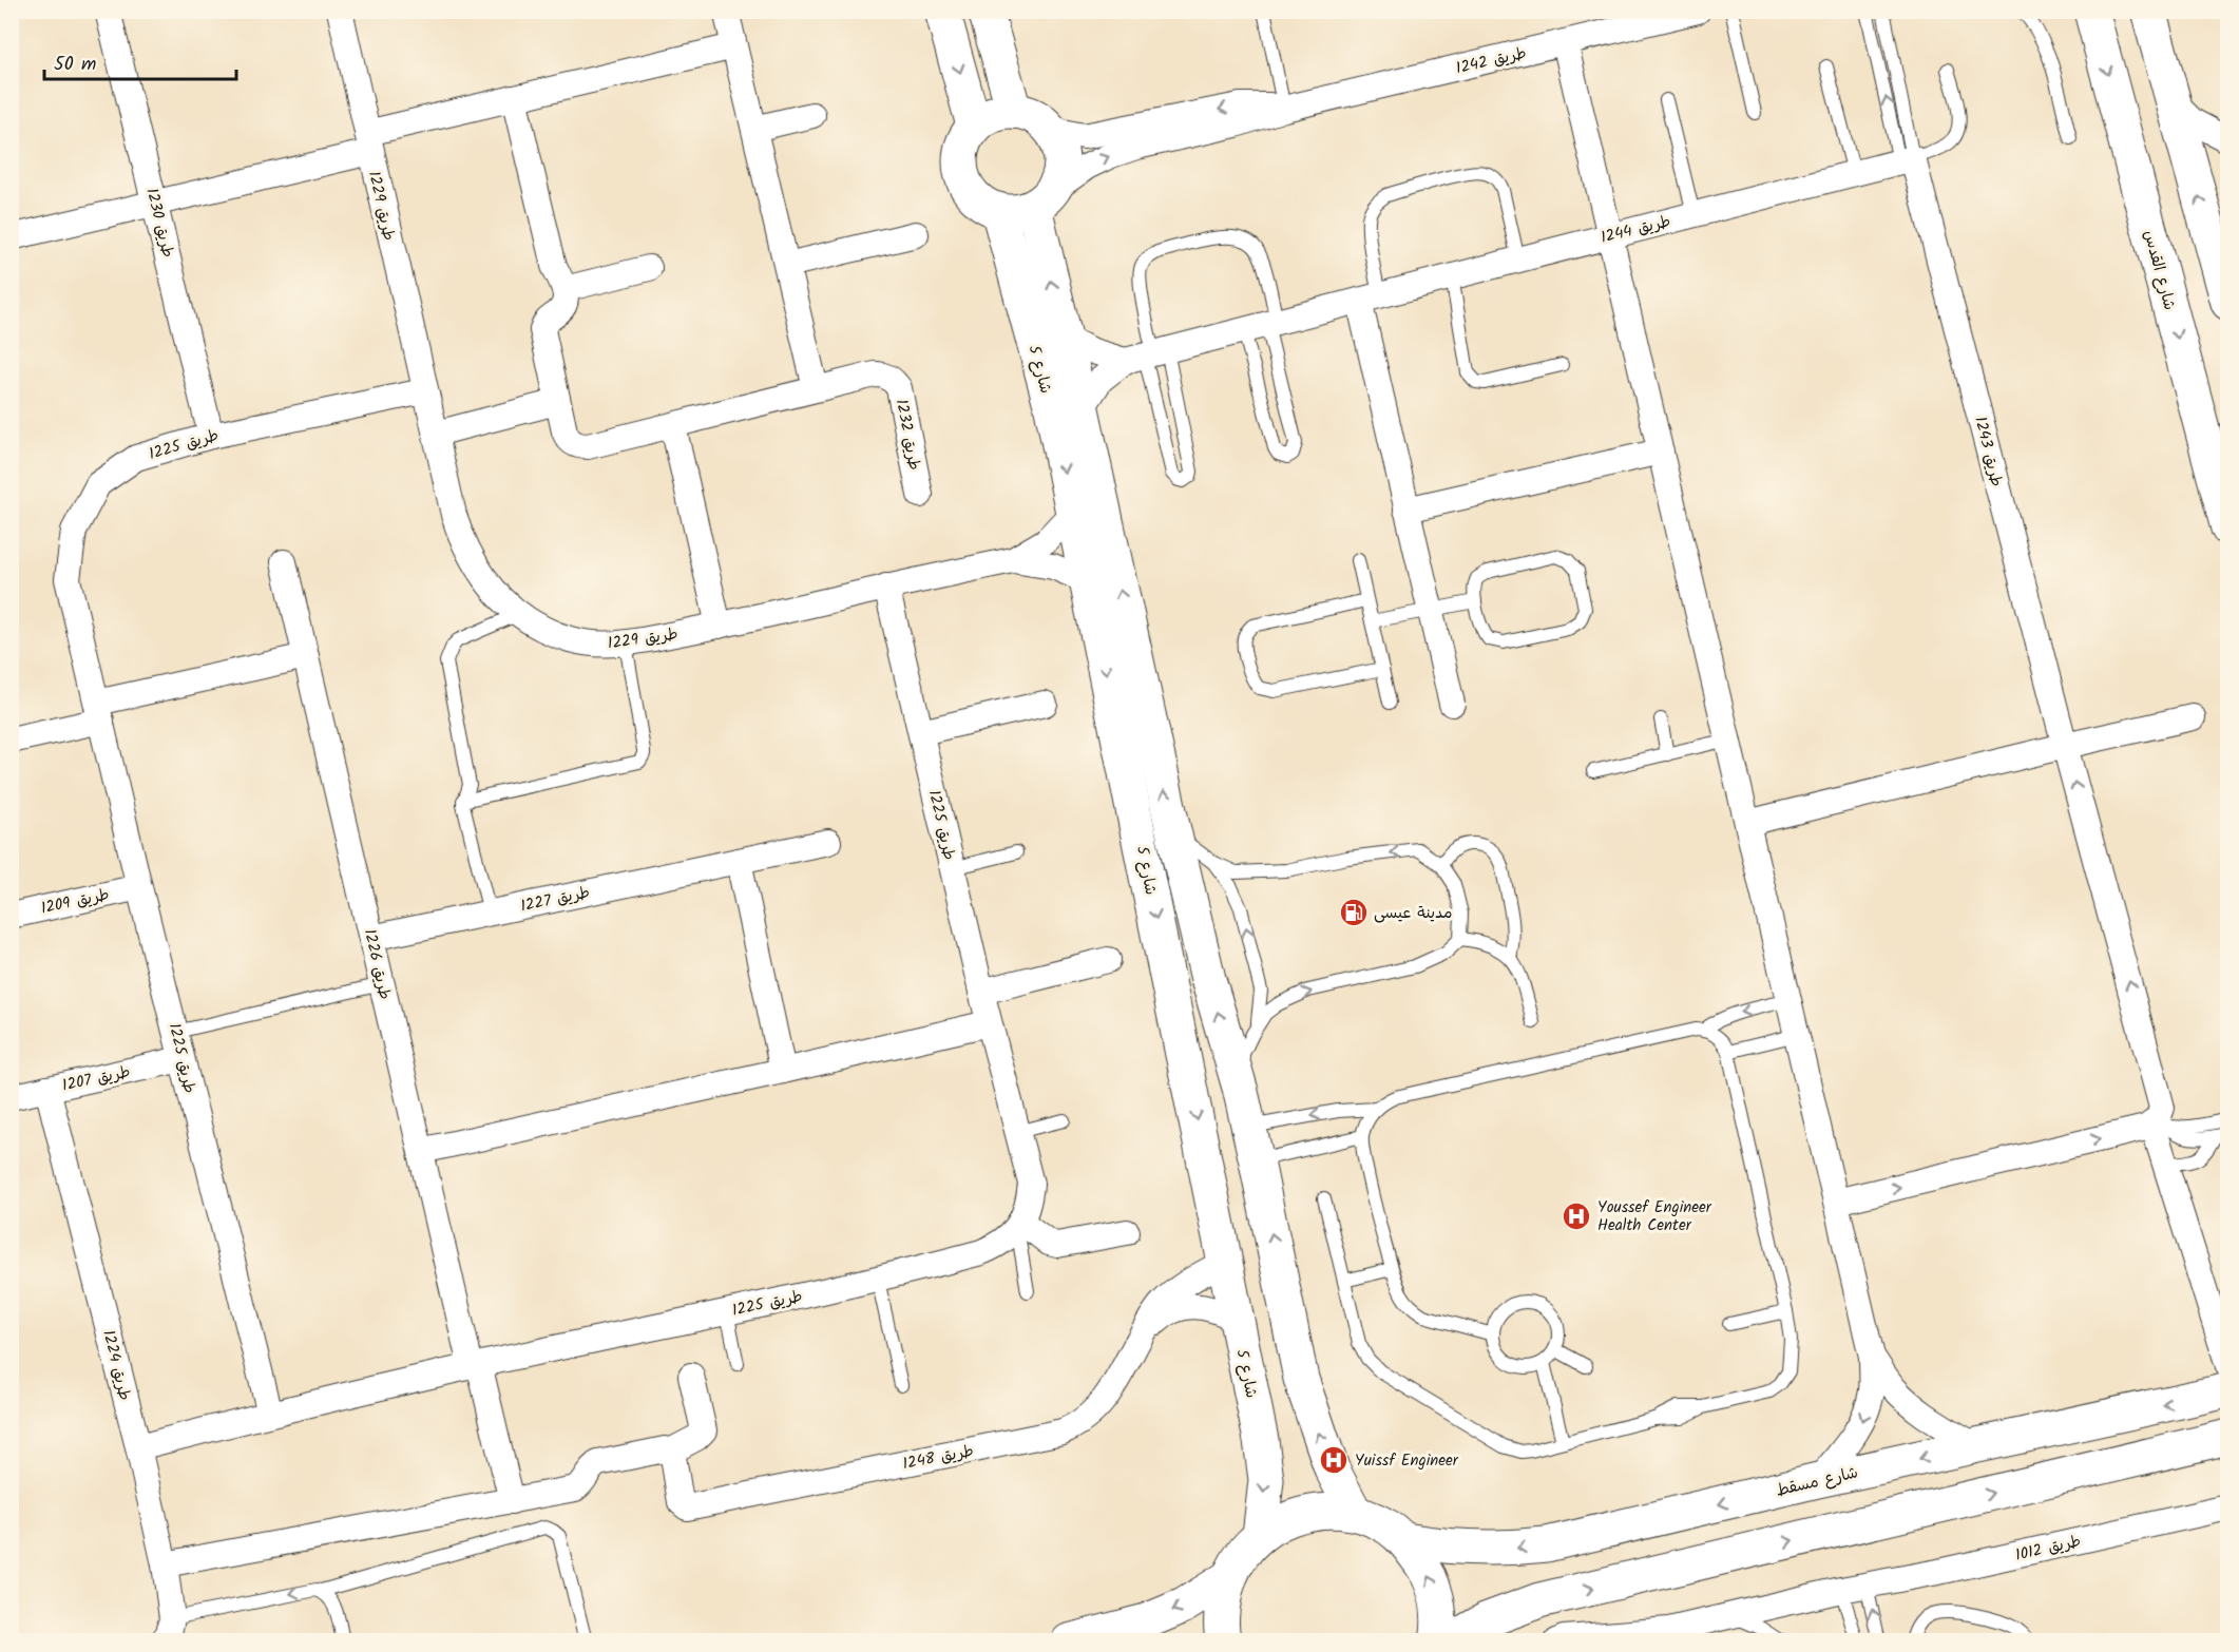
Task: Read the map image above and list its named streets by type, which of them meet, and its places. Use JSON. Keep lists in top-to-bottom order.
{
  "streets": {
    "street": [
      "طريق 1242",
      "طريق 1229",
      "طريق 1230",
      "طريق 1244",
      "شارع القدس",
      "شارع 5",
      "طريق 1232",
      "طريق 1225",
      "طريق 1243",
      "طريق 1227",
      "طريق 1209",
      "طريق 1226",
      "طريق 1207",
      "طريق 1224",
      "طريق 1248",
      "شارع مسقط",
      "طريق 1012"
    ]
  },
  "crossings": [
    ["طريق 1242", "شارع 5"],
    ["طريق 1229", "شارع 5"],
    ["طريق 1229", "طريق 1225"],
    ["طريق 1230", "طريق 1225"],
    ["طريق 1244", "شارع 5"],
    ["طريق 1244", "طريق 1243"],
    ["شارع 5", "طريق 1248"],
    ["طريق 1225", "طريق 1209"],
    ["طريق 1225", "طريق 1226"],
    ["طريق 1225", "طريق 1207"],
    ["طريق 1225", "طريق 1224"],
    ["طريق 1227", "طريق 1226"],
    ["طريق 1207", "طريق 1224"]
  ],
  "one_way": ["طريق 1243"],
  "places": {
    "fuel station": ["مدينة عيسى"],
    "hospital": ["Youssef Engineer Health Center", "Yuissf Engineer"]
  },
  "scale_bar": "50 m"
}
